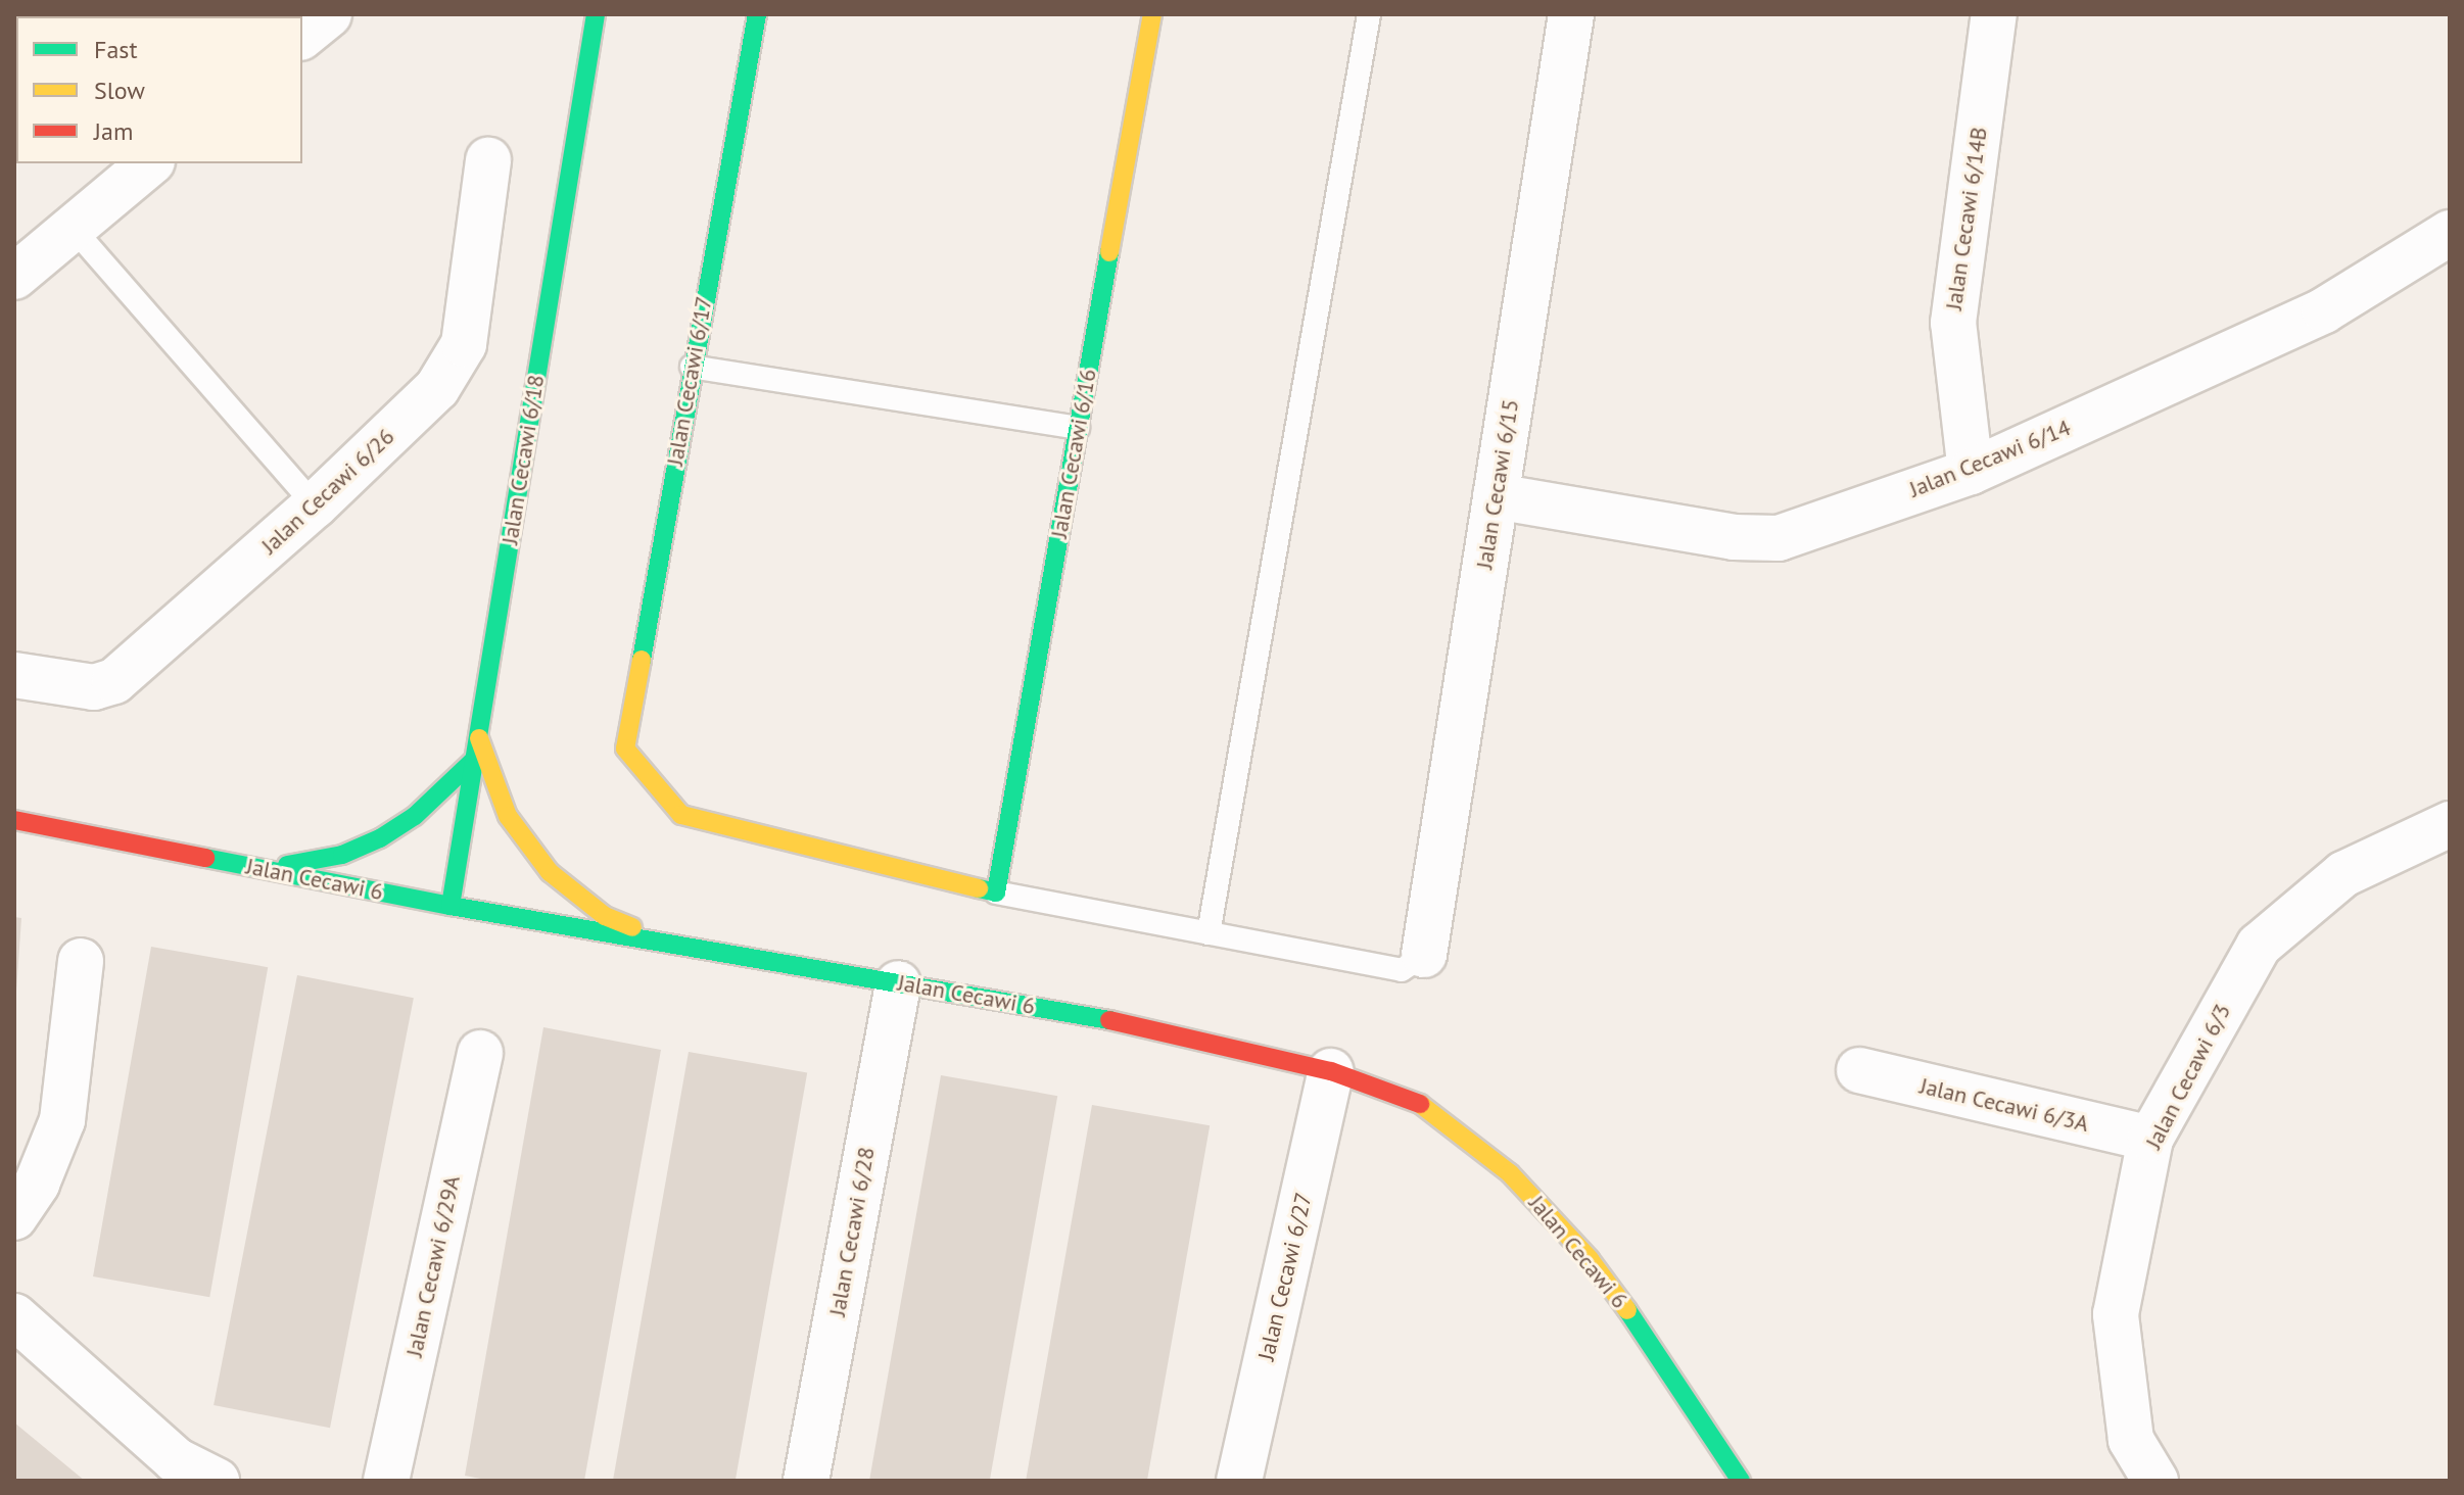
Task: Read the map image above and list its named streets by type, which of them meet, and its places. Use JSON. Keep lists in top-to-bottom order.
{
  "streets": {
    "street": [
      "Jalan Cecawi 6/14B",
      "Jalan Cecawi 6/17",
      "Jalan Cecawi 6/16",
      "Jalan Cecawi 6/14",
      "Jalan Cecawi 6/18",
      "Jalan Cecawi 6/15",
      "Jalan Cecawi 6/26",
      "Jalan Cecawi 6",
      "Jalan Cecawi 6/3",
      "Jalan Cecawi 6/3A",
      "Jalan Cecawi 6/28",
      "Jalan Cecawi 6/29A",
      "Jalan Cecawi 6/27"
    ]
  },
  "crossings": [
    ["Jalan Cecawi 6/14B", "Jalan Cecawi 6/14"],
    ["Jalan Cecawi 6/17", "Jalan Cecawi 6/16"],
    ["Jalan Cecawi 6/14", "Jalan Cecawi 6/15"],
    ["Jalan Cecawi 6/18", "Jalan Cecawi 6"],
    ["Jalan Cecawi 6", "Jalan Cecawi 6/28"],
    ["Jalan Cecawi 6", "Jalan Cecawi 6/27"],
    ["Jalan Cecawi 6/3", "Jalan Cecawi 6/3A"]
  ],
  "legend": ["Fast", "Slow", "Jam"]
}
